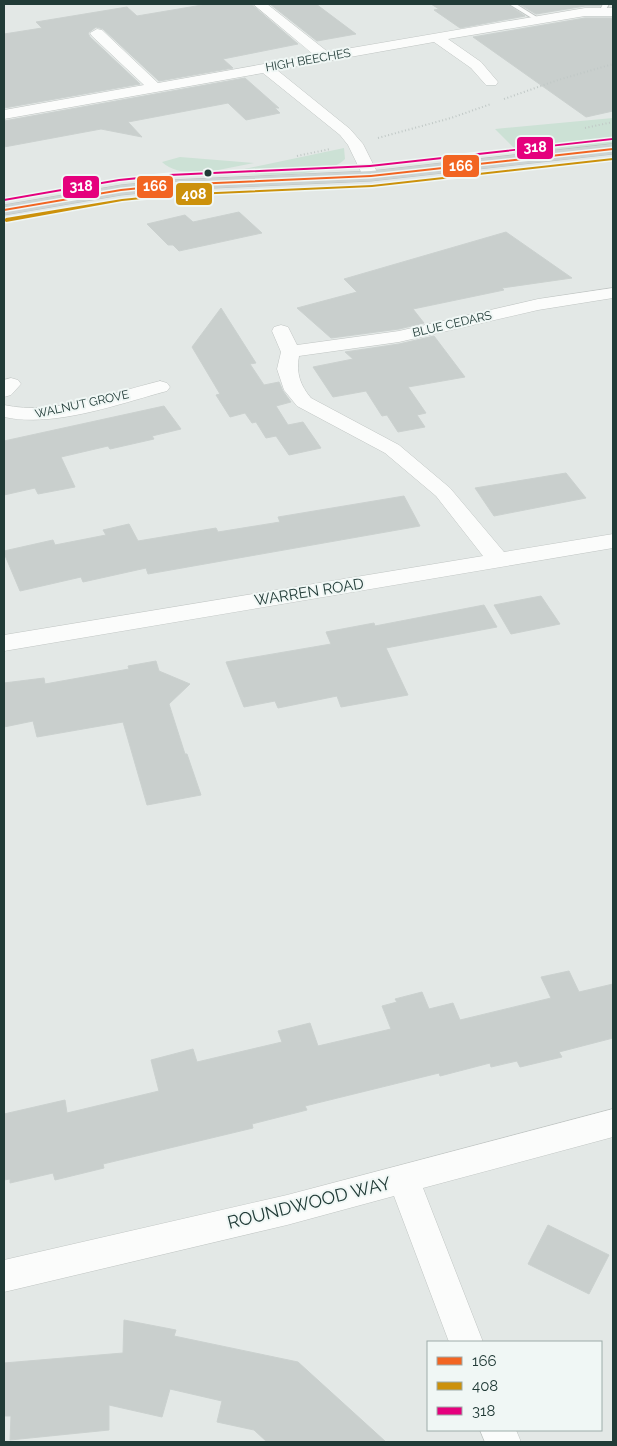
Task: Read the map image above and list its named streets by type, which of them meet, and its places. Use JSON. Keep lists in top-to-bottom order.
{
  "streets": {
    "street": [
      "HIGH BEECHES",
      "BLUE CEDARS",
      "WALNUT GROVE",
      "WARREN ROAD",
      "ROUNDWOOD WAY"
    ]
  },
  "lines": ["transit line 318", "transit line 166", "transit line 408"],
  "legend": ["166", "408", "318"]
}
